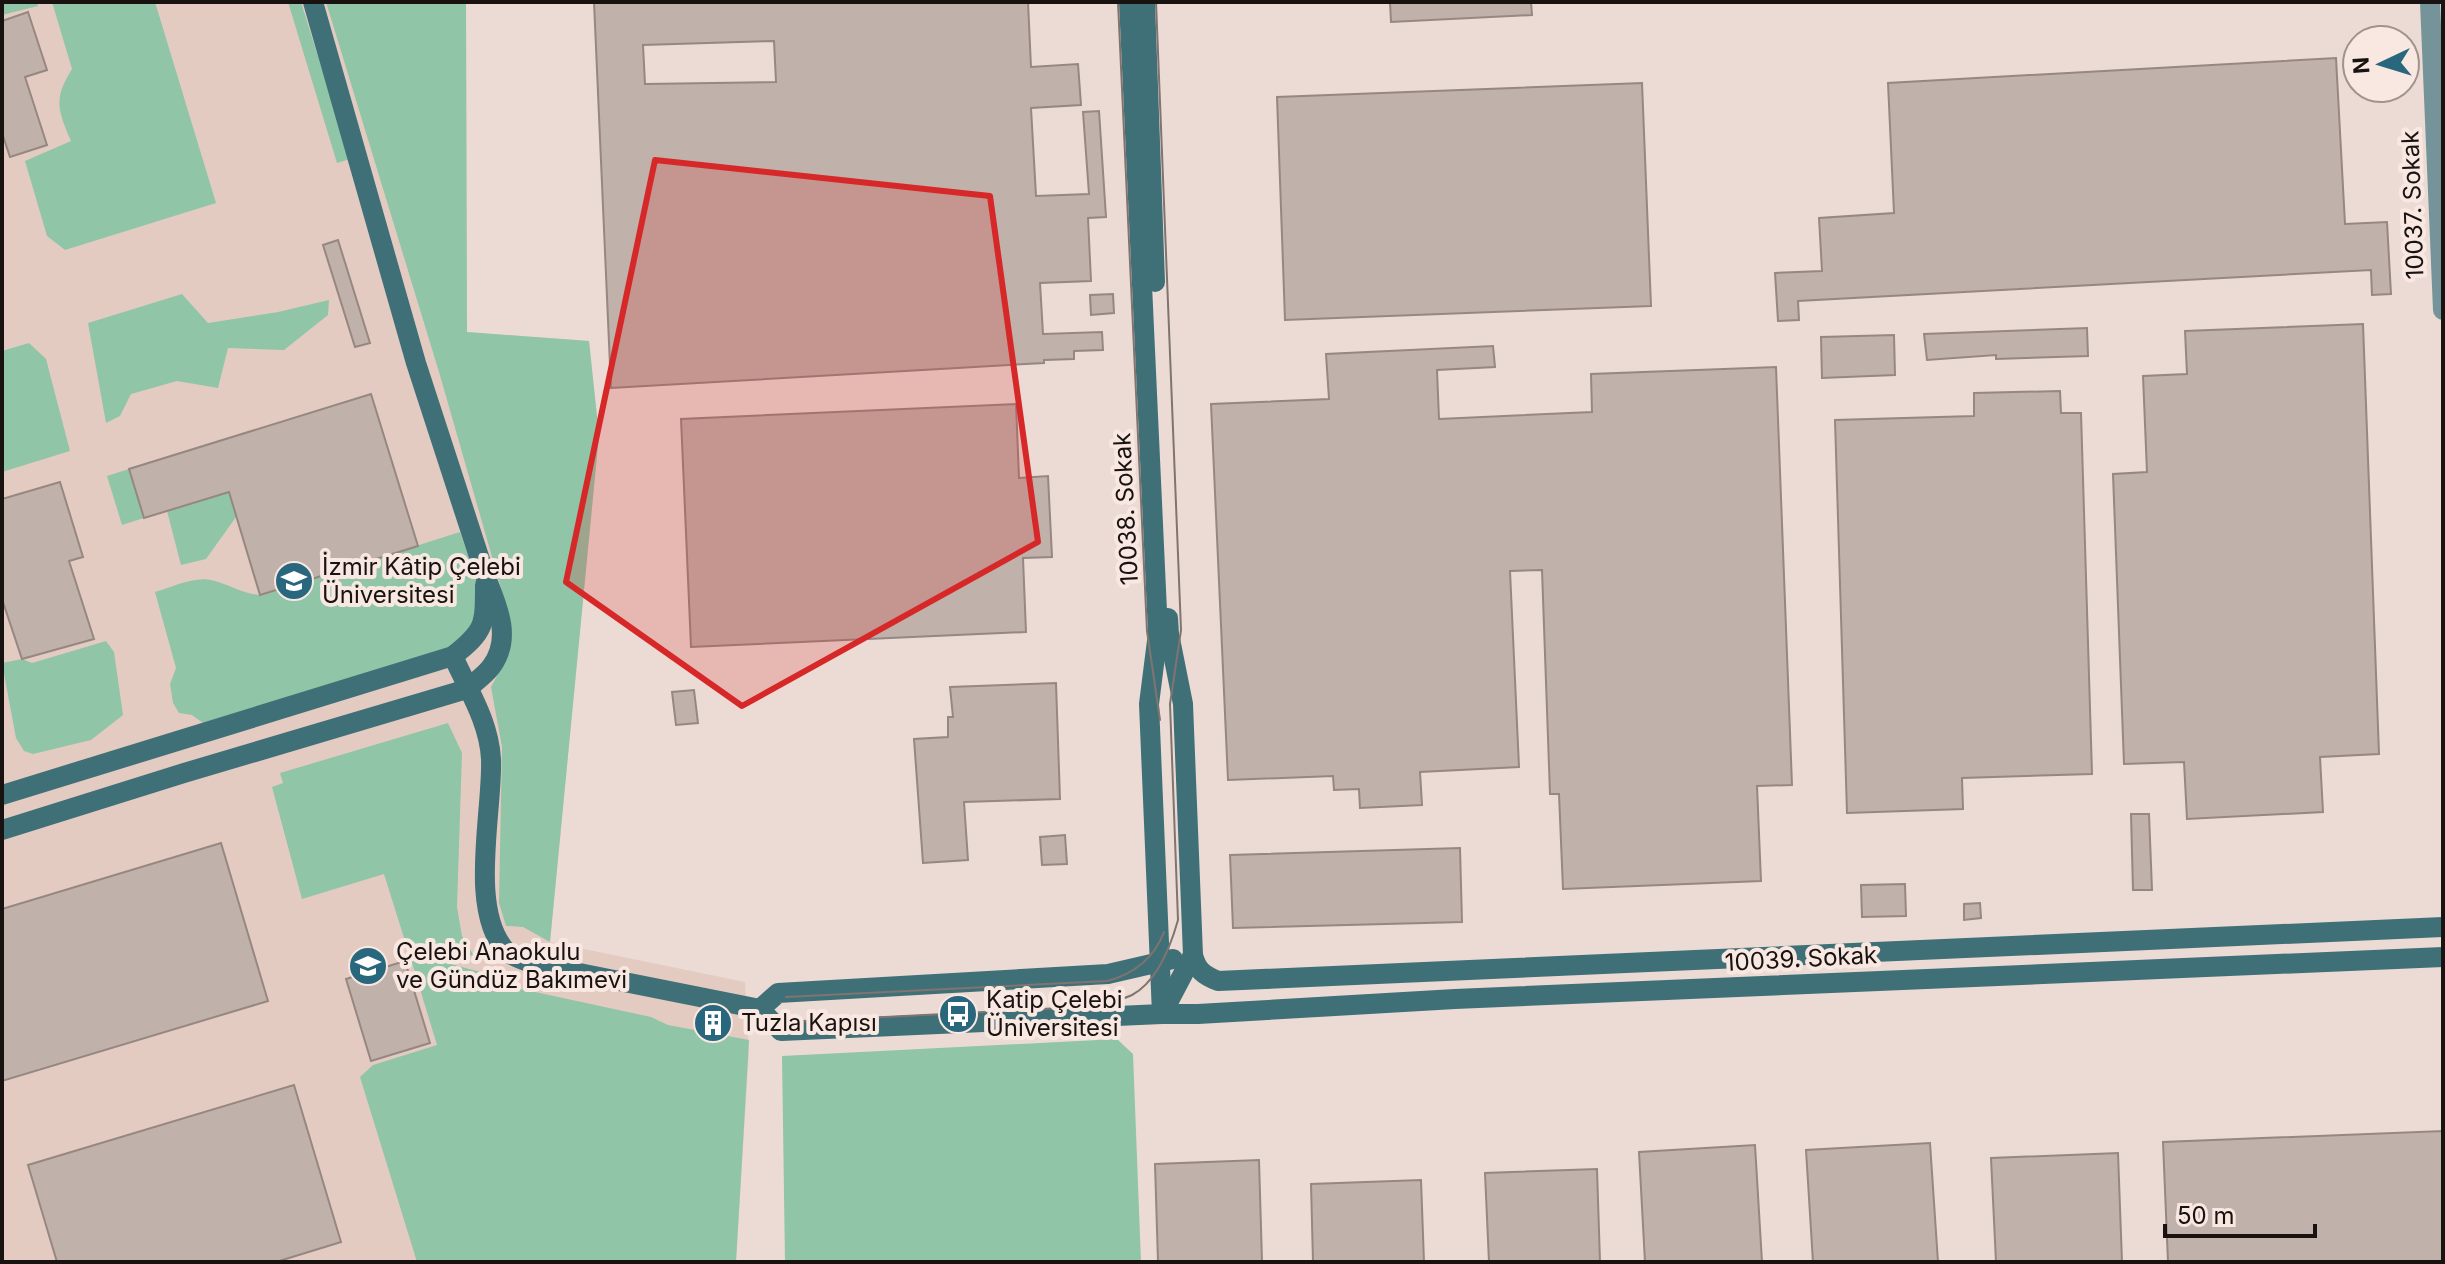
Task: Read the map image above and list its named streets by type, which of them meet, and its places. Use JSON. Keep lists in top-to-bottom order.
{
  "streets": {
    "street": ["10037. Sokak", "10038. Sokak", "10039. Sokak"]
  },
  "crossings": [
    ["10038. Sokak", "10039. Sokak"]
  ],
  "places": {
    "school or university": ["İzmir Kâtip Çelebi Üniversitesi", "Çelebi Anaokulu ve Gündüz Bakımevi"],
    "bus stop": ["Katip Çelebi Üniversitesi"],
    "building": ["Tuzla Kapısı"]
  },
  "scale_bar": "50 m",
  "north": "left"
}
